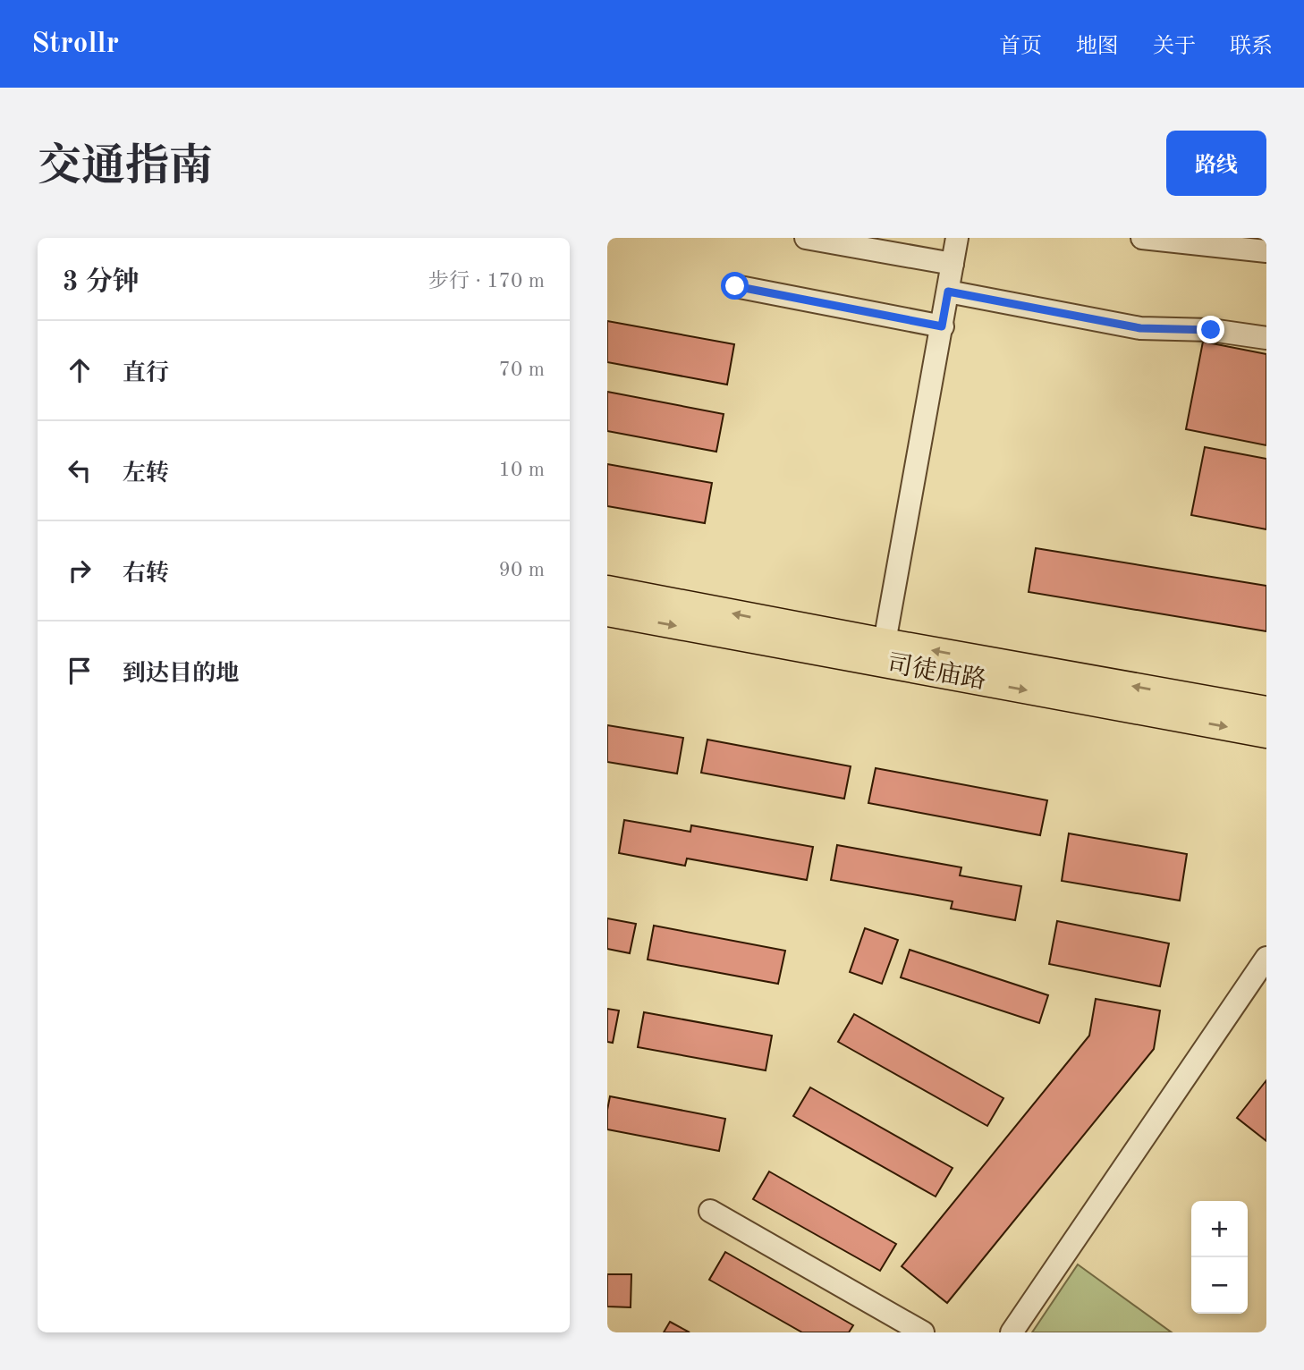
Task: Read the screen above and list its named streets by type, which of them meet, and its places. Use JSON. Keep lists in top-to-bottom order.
{
  "streets": {
    "main road": ["司徒庙路"]
  },
  "page": {
    "header": "Strollr",
    "nav": [
      "首页",
      "地图",
      "关于",
      "联系"
    ],
    "title": "交通指南",
    "buttons": "路线",
    "heading": ["3 分钟", "步行 · 170 m"],
    "list": [
      ["直行", "70 m"],
      ["左转", "10 m"],
      ["右转", "90 m"],
      "到达目的地"
    ],
    "map_buttons": ["+", "−"]
  }
}
